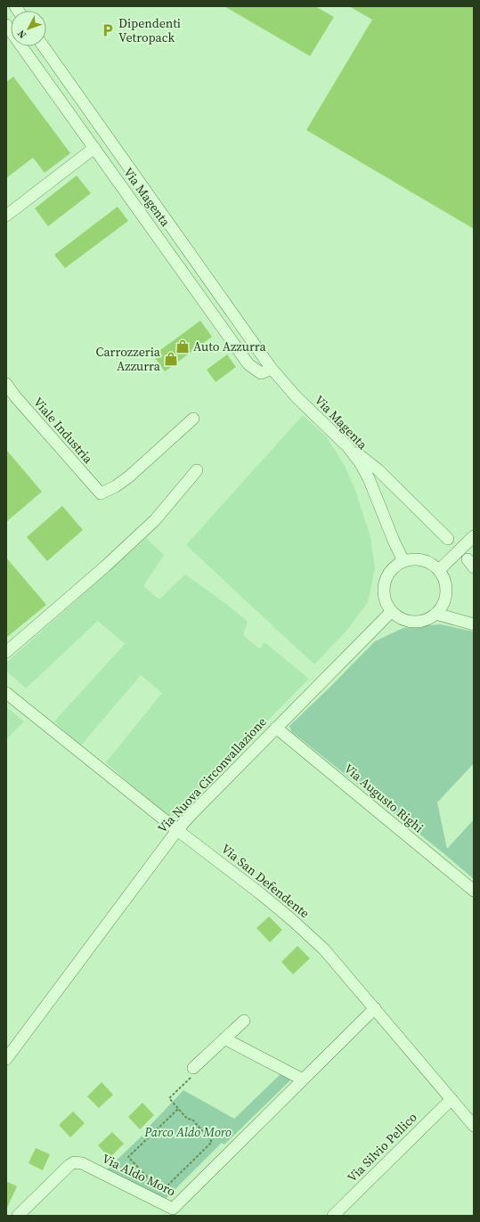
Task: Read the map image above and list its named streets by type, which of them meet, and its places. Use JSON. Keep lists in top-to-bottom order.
{
  "streets": {
    "street": [
      "Via Magenta",
      "Viale Industria",
      "Via Nuova Circonvallazione",
      "Via Augusto Righi",
      "Via San Defendente",
      "Via Silvio Pellico",
      "Via Aldo Moro"
    ]
  },
  "crossings": [
    ["Via Magenta", "Via Nuova Circonvallazione"],
    ["Via Nuova Circonvallazione", "Via Augusto Righi"],
    ["Via Nuova Circonvallazione", "Via San Defendente"],
    ["Via San Defendente", "Via Silvio Pellico"],
    ["Via San Defendente", "Via Aldo Moro"]
  ],
  "parks": ["Parco Aldo Moro"],
  "places": {
    "parking": ["Dipendenti Vetropack"],
    "shop": ["Auto Azzurra", "Carrozzeria Azzurra"]
  },
  "north": "bottom left"
}
